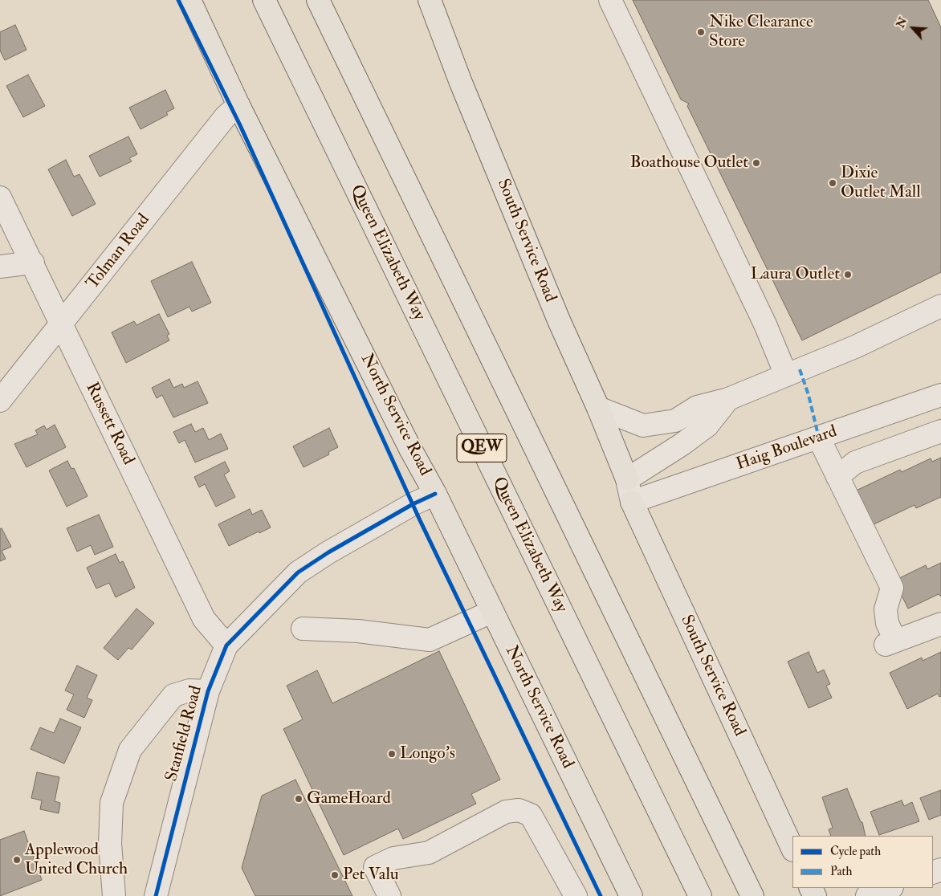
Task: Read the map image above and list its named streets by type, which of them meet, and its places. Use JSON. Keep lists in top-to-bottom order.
{
  "streets": {
    "main road": [
      "South Service Road",
      "Queen Elizabeth Way",
      "North Service Road",
      "QEW"
    ],
    "street": [
      "Tolman Road",
      "Russett Road",
      "Haig Boulevard",
      "Stanfield Road"
    ]
  },
  "crossings": [
    ["South Service Road", "Haig Boulevard"],
    ["Tolman Road", "North Service Road"],
    ["Tolman Road", "Russett Road"],
    ["North Service Road", "Stanfield Road"],
    ["Russett Road", "Stanfield Road"]
  ],
  "places": [
    "Nike Clearance Store",
    "Boathouse Outlet",
    "Dixie Outlet Mall",
    "Laura Outlet",
    "Longo's",
    "GameHoard",
    "Applewood United Church",
    "Pet Valu"
  ],
  "legend": ["Cycle path", "Path"],
  "north": "top left"
}
